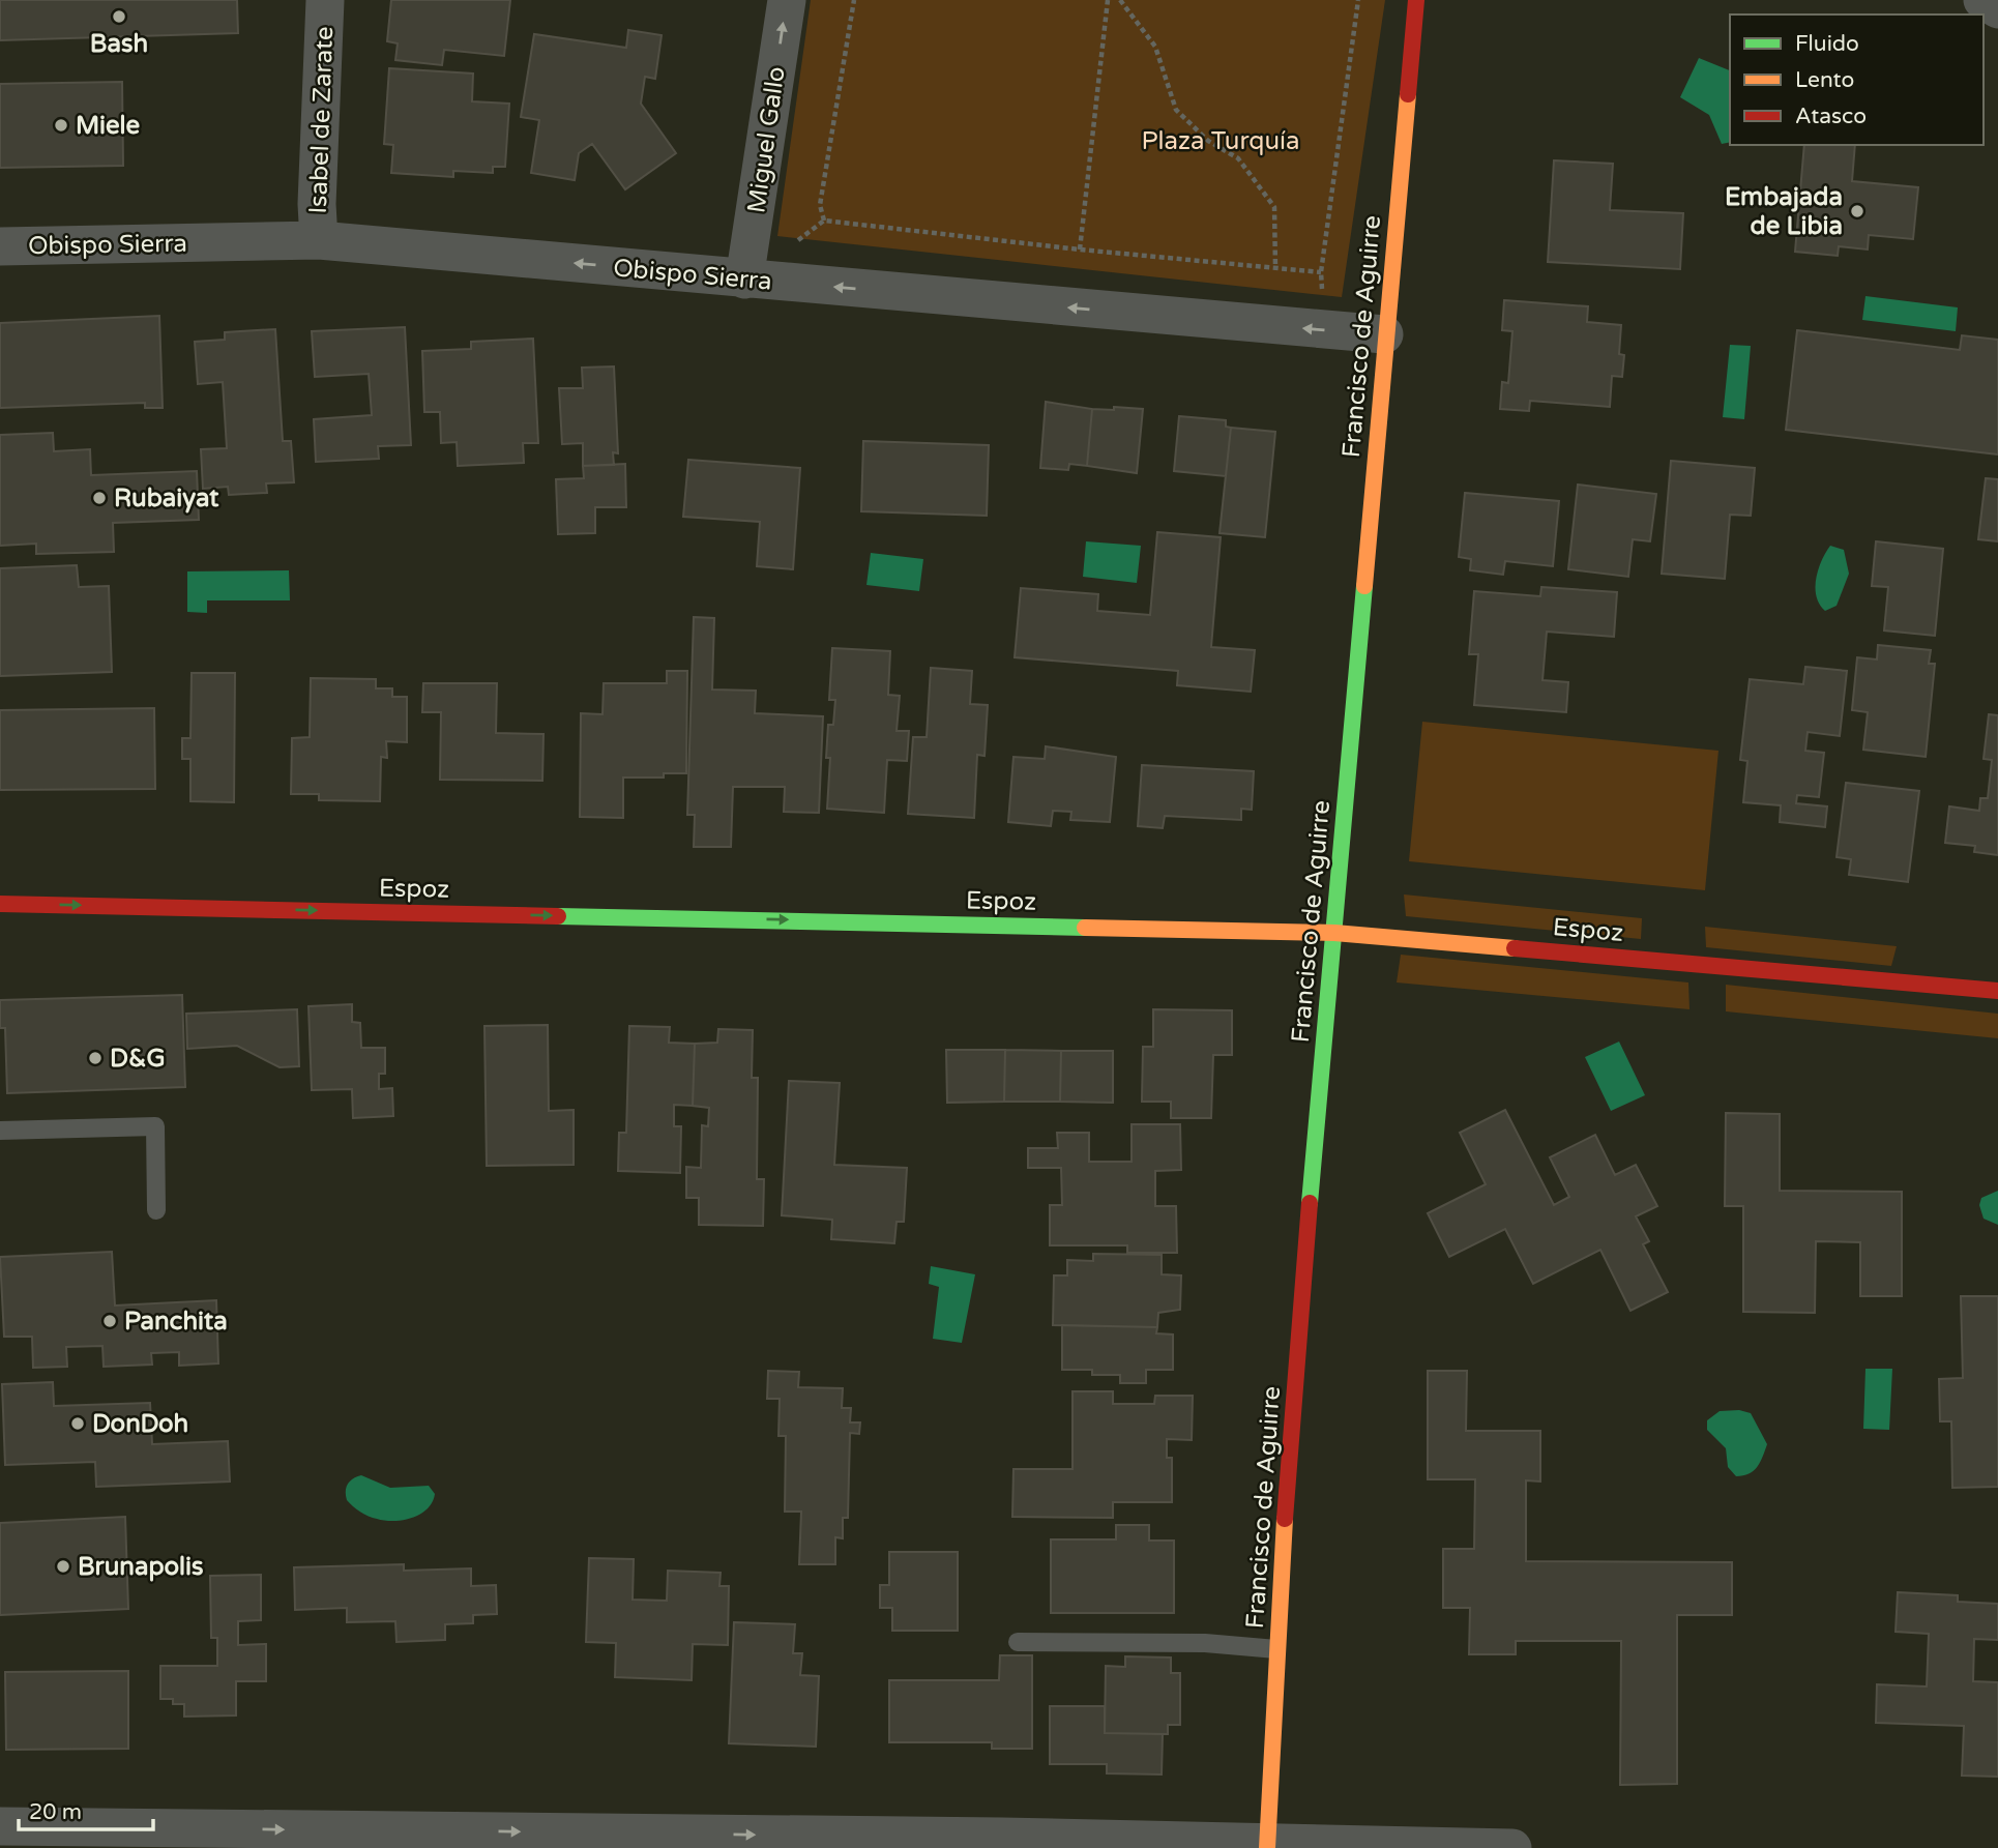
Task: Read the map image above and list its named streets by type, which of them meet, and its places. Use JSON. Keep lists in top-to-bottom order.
{
  "streets": {
    "street": [
      "Isabel de Zarate",
      "Miguel Gallo",
      "Obispo Sierra",
      "Francisco de Aguirre",
      "Espoz"
    ]
  },
  "crossings": [
    ["Isabel de Zarate", "Obispo Sierra"],
    ["Miguel Gallo", "Obispo Sierra"],
    ["Obispo Sierra", "Francisco de Aguirre"],
    ["Francisco de Aguirre", "Espoz"]
  ],
  "one_way": ["Miguel Gallo", "Obispo Sierra", "Espoz"],
  "parks": ["Plaza Turquía"],
  "places": [
    "Bash",
    "Miele",
    "Embajada de Libia",
    "Rubaiyat",
    "D&G",
    "Panchita",
    "DonDoh",
    "Brunapolis"
  ],
  "legend": ["Fluido", "Lento", "Atasco"],
  "scale_bar": "20 m"
}
